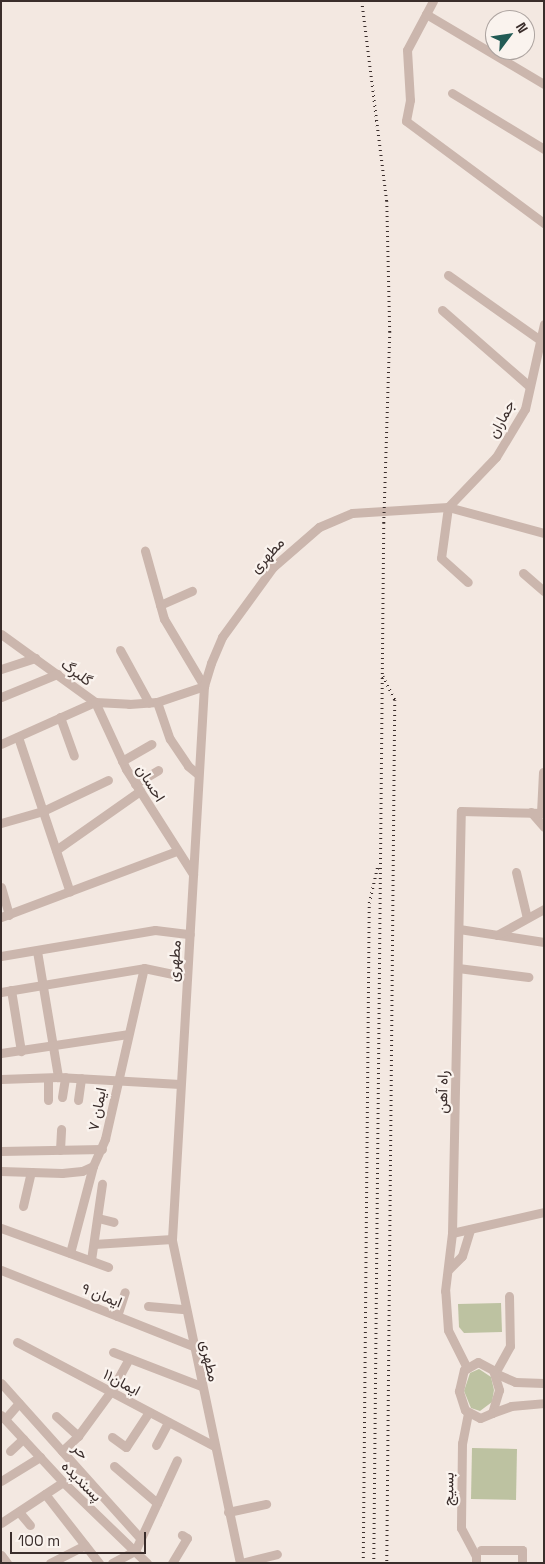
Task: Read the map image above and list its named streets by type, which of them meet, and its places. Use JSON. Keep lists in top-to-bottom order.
{
  "streets": {
    "street": [
      "جماران",
      "مطهری",
      "گلبرگ",
      "احسان",
      "راه آهن",
      "ایمان ۷",
      "ایمان ۹",
      "ایمان۱۱",
      "حر",
      "پسندیده",
      "بسیج"
    ]
  },
  "crossings": [
    ["جماران", "مطهری"],
    ["مطهری", "گلبرگ"],
    ["مطهری", "احسان"],
    ["مطهری", "ایمان ۹"],
    ["مطهری", "ایمان۱۱"],
    ["گلبرگ", "احسان"],
    ["راه آهن", "بسیج"]
  ],
  "scale_bar": "100 m",
  "north": "top right"
}
